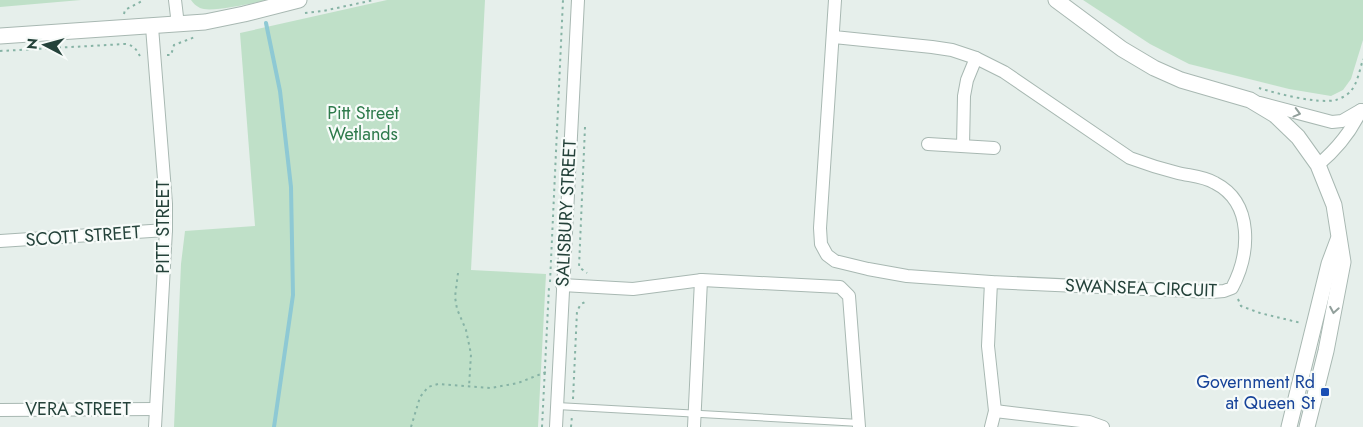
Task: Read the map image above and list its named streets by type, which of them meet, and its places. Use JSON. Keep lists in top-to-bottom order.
{
  "streets": {
    "street": [
      "SALISBURY STREET",
      "PITT STREET",
      "SCOTT STREET",
      "SWANSEA CIRCUIT",
      "VERA STREET"
    ]
  },
  "crossings": [
    ["PITT STREET", "SCOTT STREET"],
    ["PITT STREET", "VERA STREET"]
  ],
  "parks": ["Pitt Street Wetlands"],
  "places": {
    "transit": ["Government Rd at Queen St"]
  },
  "north": "left"
}
